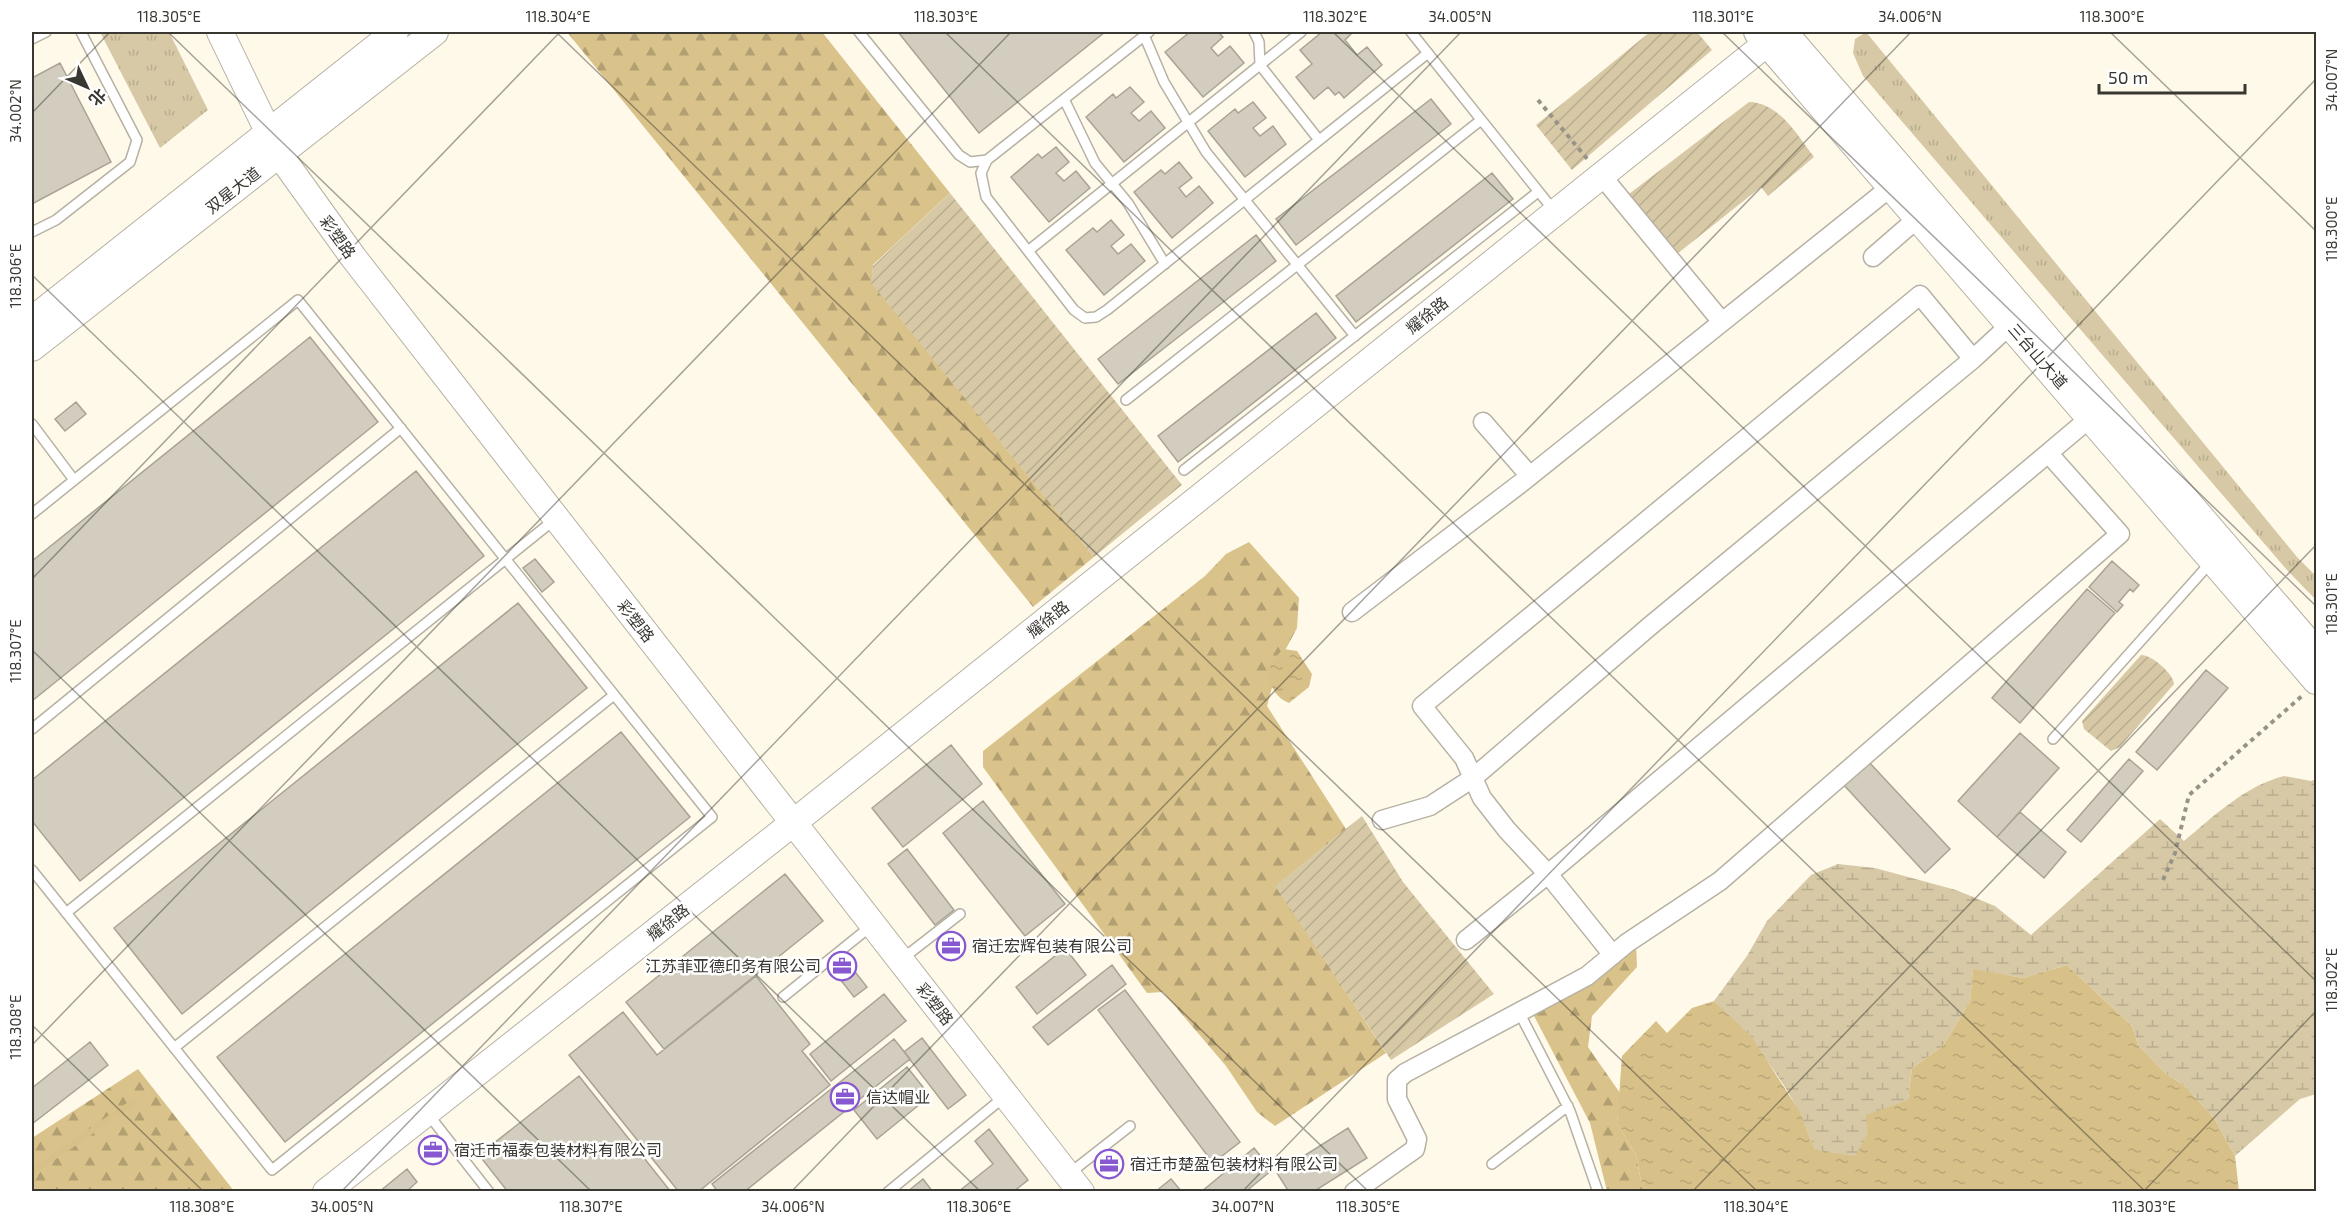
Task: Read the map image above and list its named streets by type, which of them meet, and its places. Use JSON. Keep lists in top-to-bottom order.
{
  "streets": {
    "street": [
      "双星大道",
      "彩塑路",
      "耀徐路",
      "三台山大道"
    ]
  },
  "crossings": [
    ["双星大道", "彩塑路"],
    ["彩塑路", "耀徐路"],
    ["耀徐路", "三台山大道"]
  ],
  "places": {
    "office": [
      "宿迁宏辉包装有限公司",
      "江苏菲亚德印务有限公司",
      "信达帽业",
      "宿迁市福泰包装材料有限公司",
      "宿迁市楚盈包装材料有限公司"
    ]
  },
  "scale_bar": "50 m",
  "north": "bottom right",
  "coordinates": [
    "118.305°E",
    "118.304°E",
    "118.303°E",
    "118.302°E",
    "34.005°N",
    "118.301°E",
    "34.006°N",
    "118.300°E",
    "34.007°N",
    "34.002°N",
    "118.306°E",
    "118.307°E",
    "118.308°E"
  ]
}
